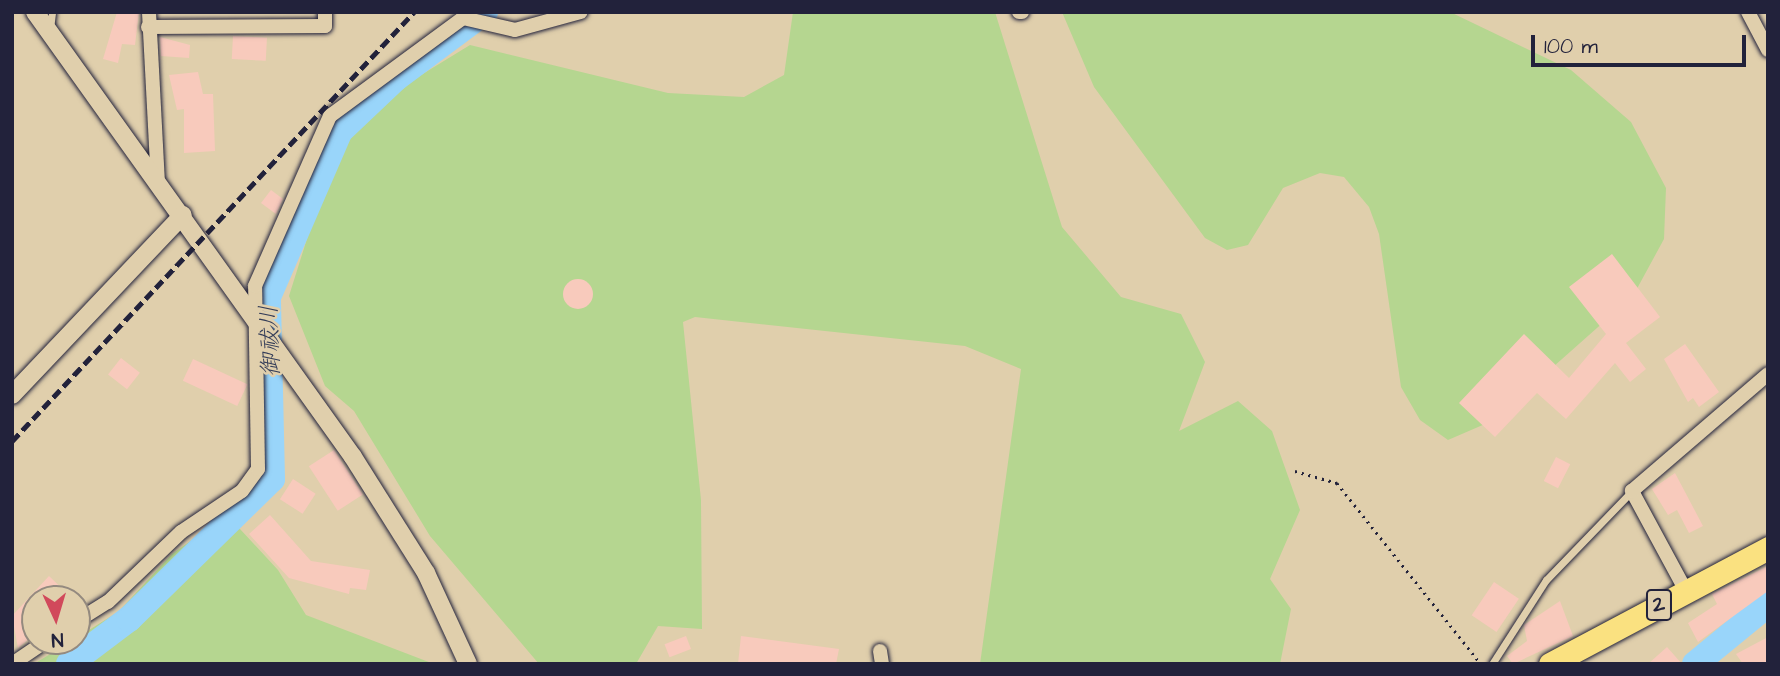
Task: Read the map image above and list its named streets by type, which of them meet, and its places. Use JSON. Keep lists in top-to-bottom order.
{
  "streets": {
    "main road": ["2"]
  },
  "water": ["御祓川"],
  "scale_bar": "100 m",
  "north": "bottom"
}
